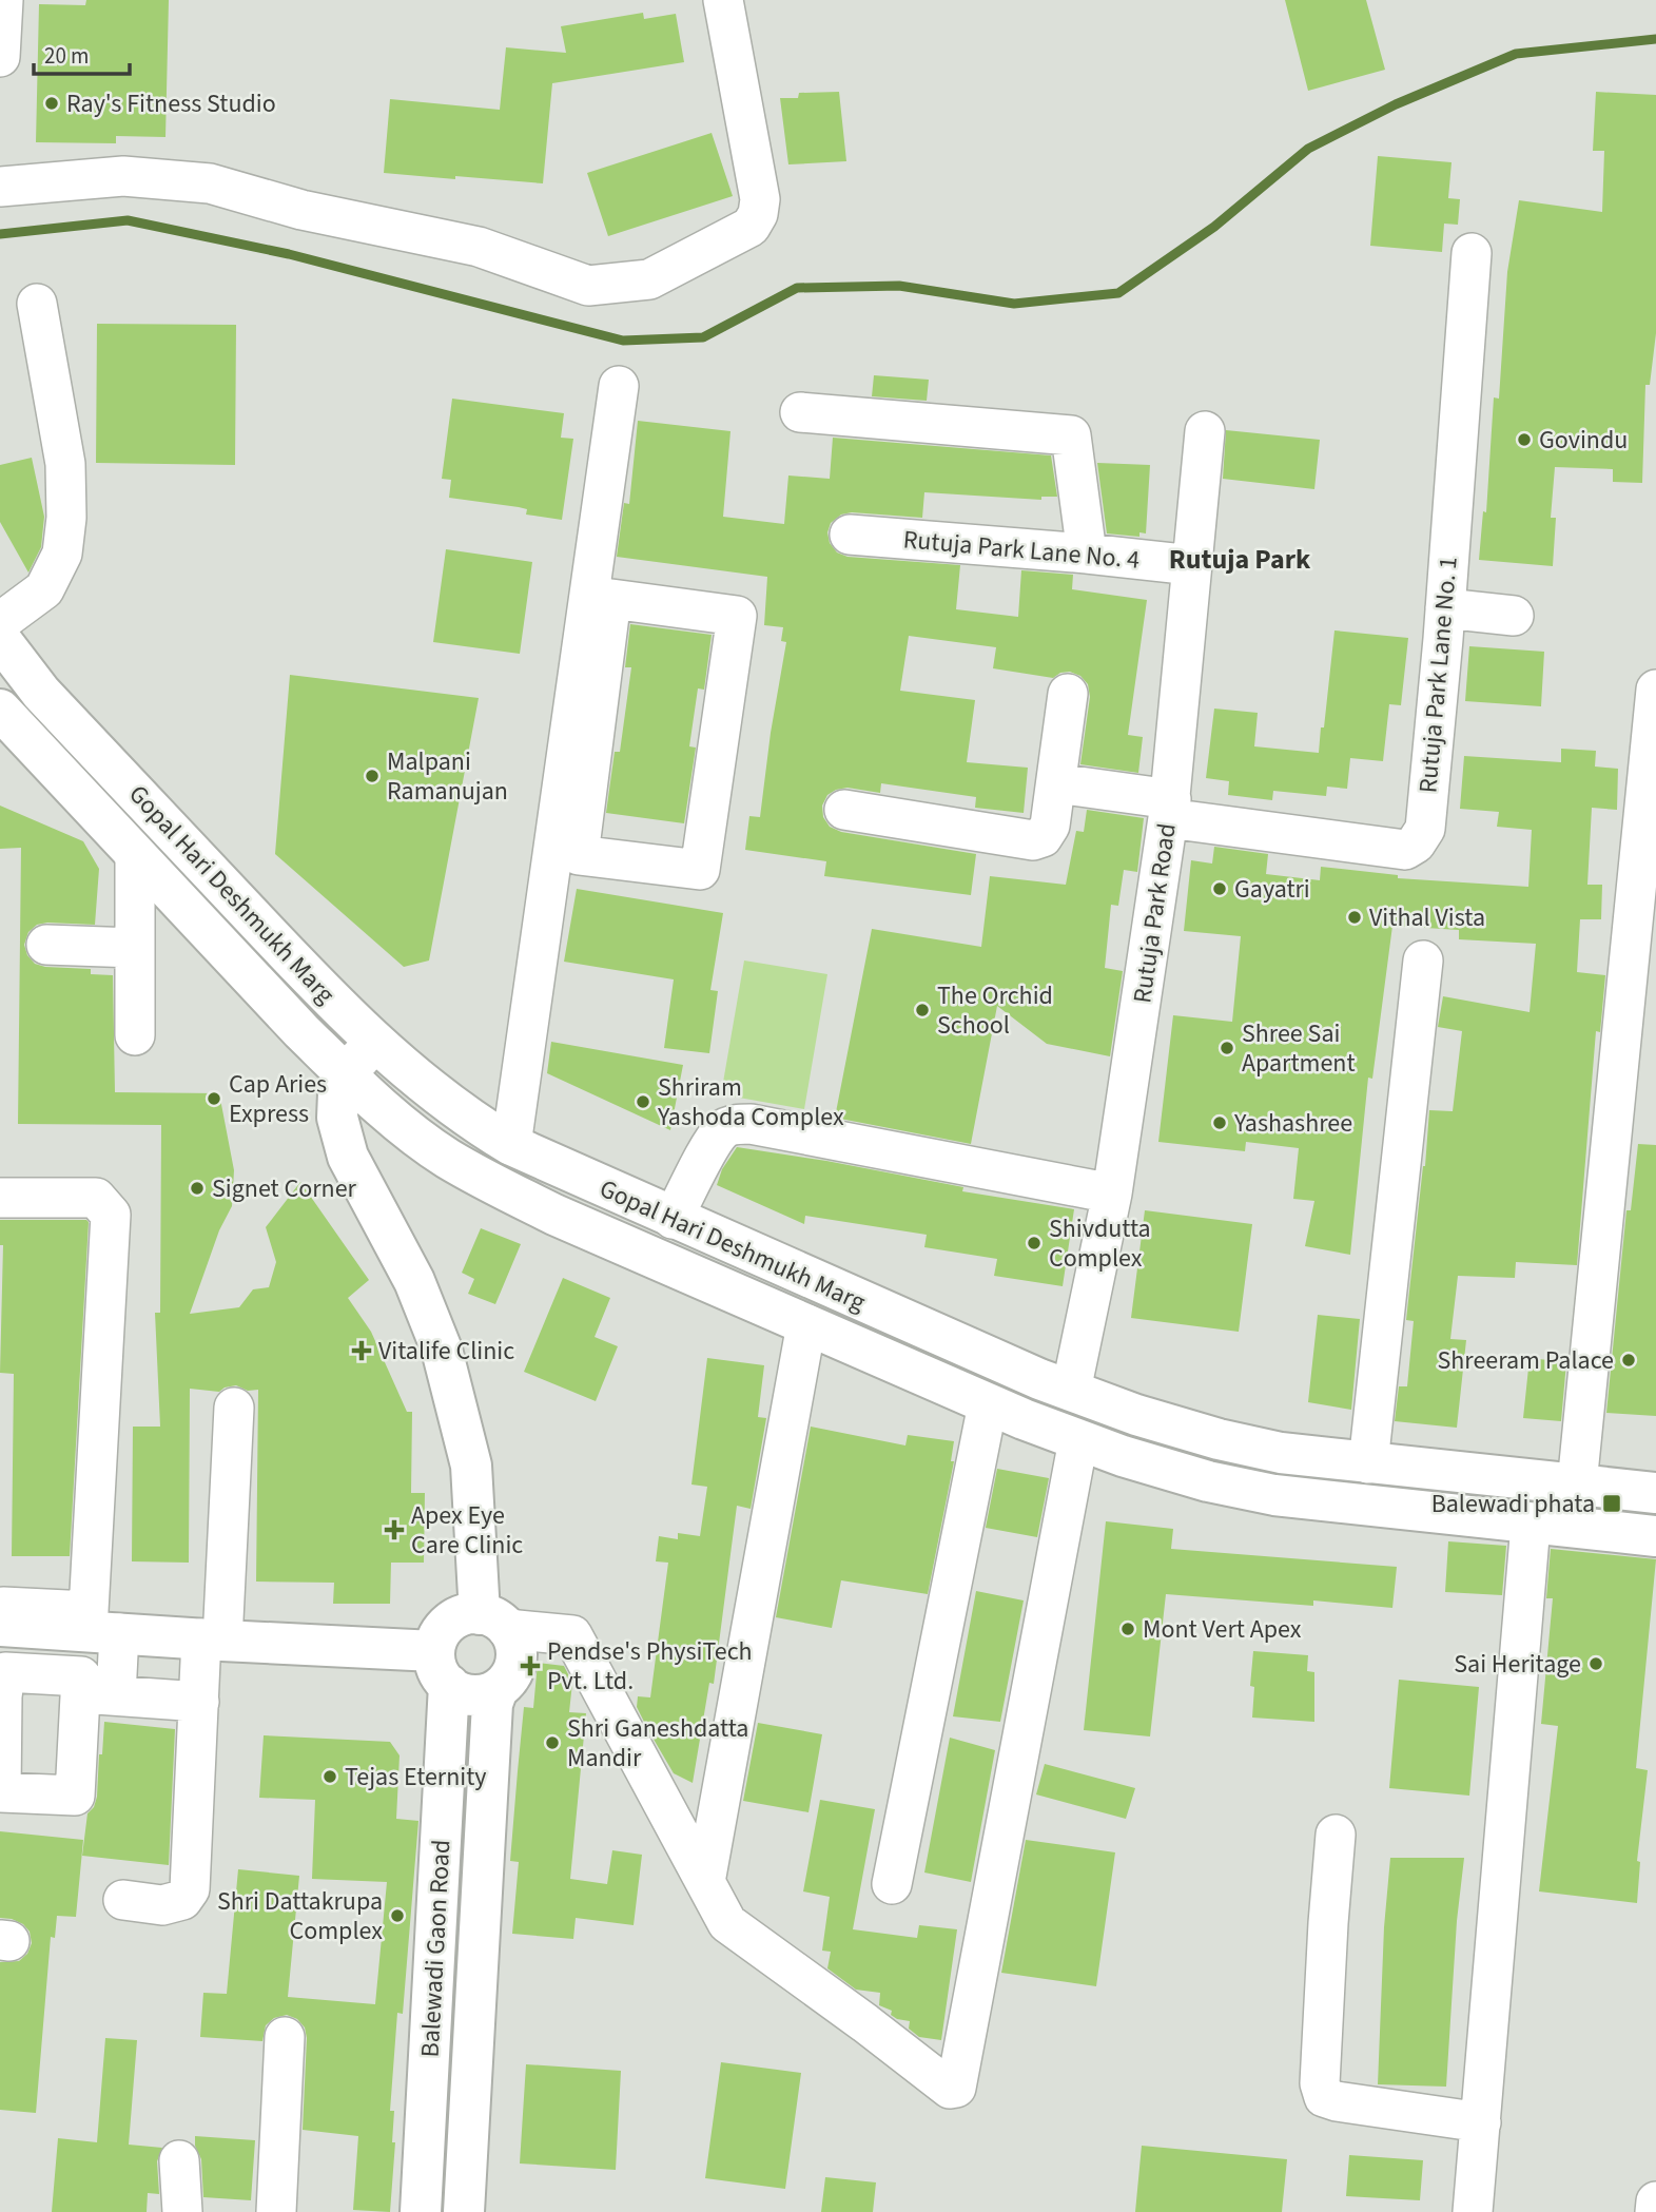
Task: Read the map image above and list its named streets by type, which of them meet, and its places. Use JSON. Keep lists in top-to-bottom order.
{
  "streets": {
    "main road": ["Gopal Hari Deshmukh Marg", "Balewadi Gaon Road"],
    "street": ["Rutuja Park Lane No. 4", "Rutuja Park Lane No. 1", "Rutuja Park Road"]
  },
  "crossings": [
    ["Rutuja Park Lane No. 4", "Rutuja Park Road"],
    ["Rutuja Park Lane No. 1", "Rutuja Park Road"],
    ["Gopal Hari Deshmukh Marg", "Rutuja Park Road"]
  ],
  "districts": ["Rutuja Park"],
  "places": {
    "other": [
      "Ray's Fitness Studio",
      "Govindu",
      "Malpani Ramanujan",
      "Gayatri",
      "Vithal Vista",
      "The Orchid School",
      "Shree Sai Apartment",
      "Cap Aries Express",
      "Shriram Yashoda Complex",
      "Yashashree",
      "Signet Corner",
      "Shivdutta Complex",
      "Shreeram Palace",
      "Mont Vert Apex",
      "Sai Heritage",
      "Shri Ganeshdatta Mandir",
      "Tejas Eternity",
      "Shri Dattakrupa Complex"
    ],
    "health": ["Vitalife Clinic", "Apex Eye Care Clinic", "Pendse's PhysiTech Pvt. Ltd."],
    "transit": ["Balewadi phata"]
  },
  "scale_bar": "20 m"
}
